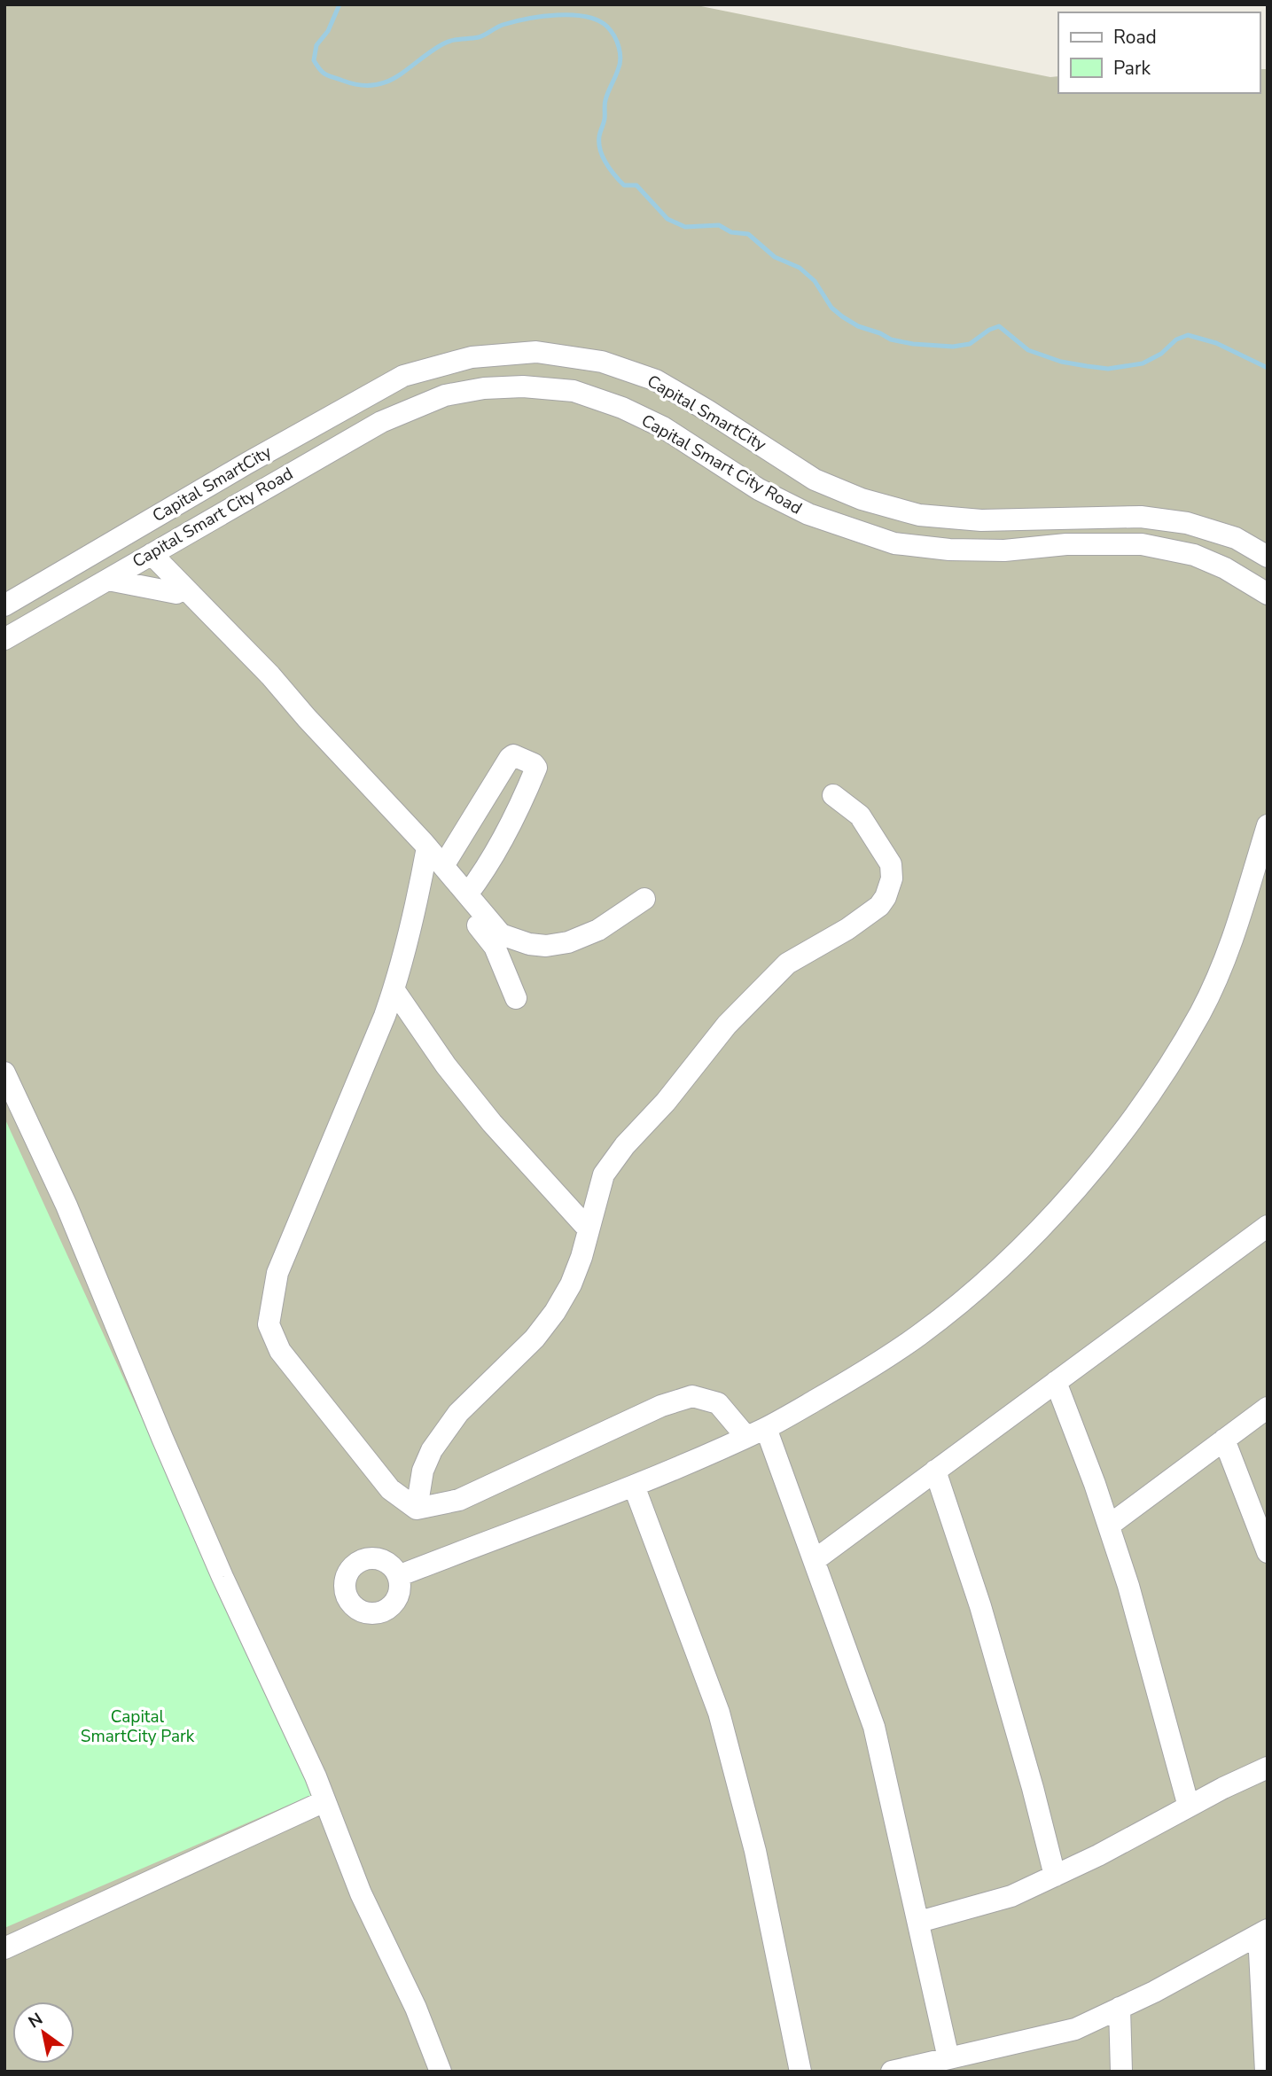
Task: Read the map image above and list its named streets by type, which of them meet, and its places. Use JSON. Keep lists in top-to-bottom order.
{
  "streets": {
    "street": ["Capital SmartCity", "Capital Smart City Road"]
  },
  "parks": ["Capital SmartCity Park"],
  "legend": ["Road", "Park"],
  "north": "top left"
}
